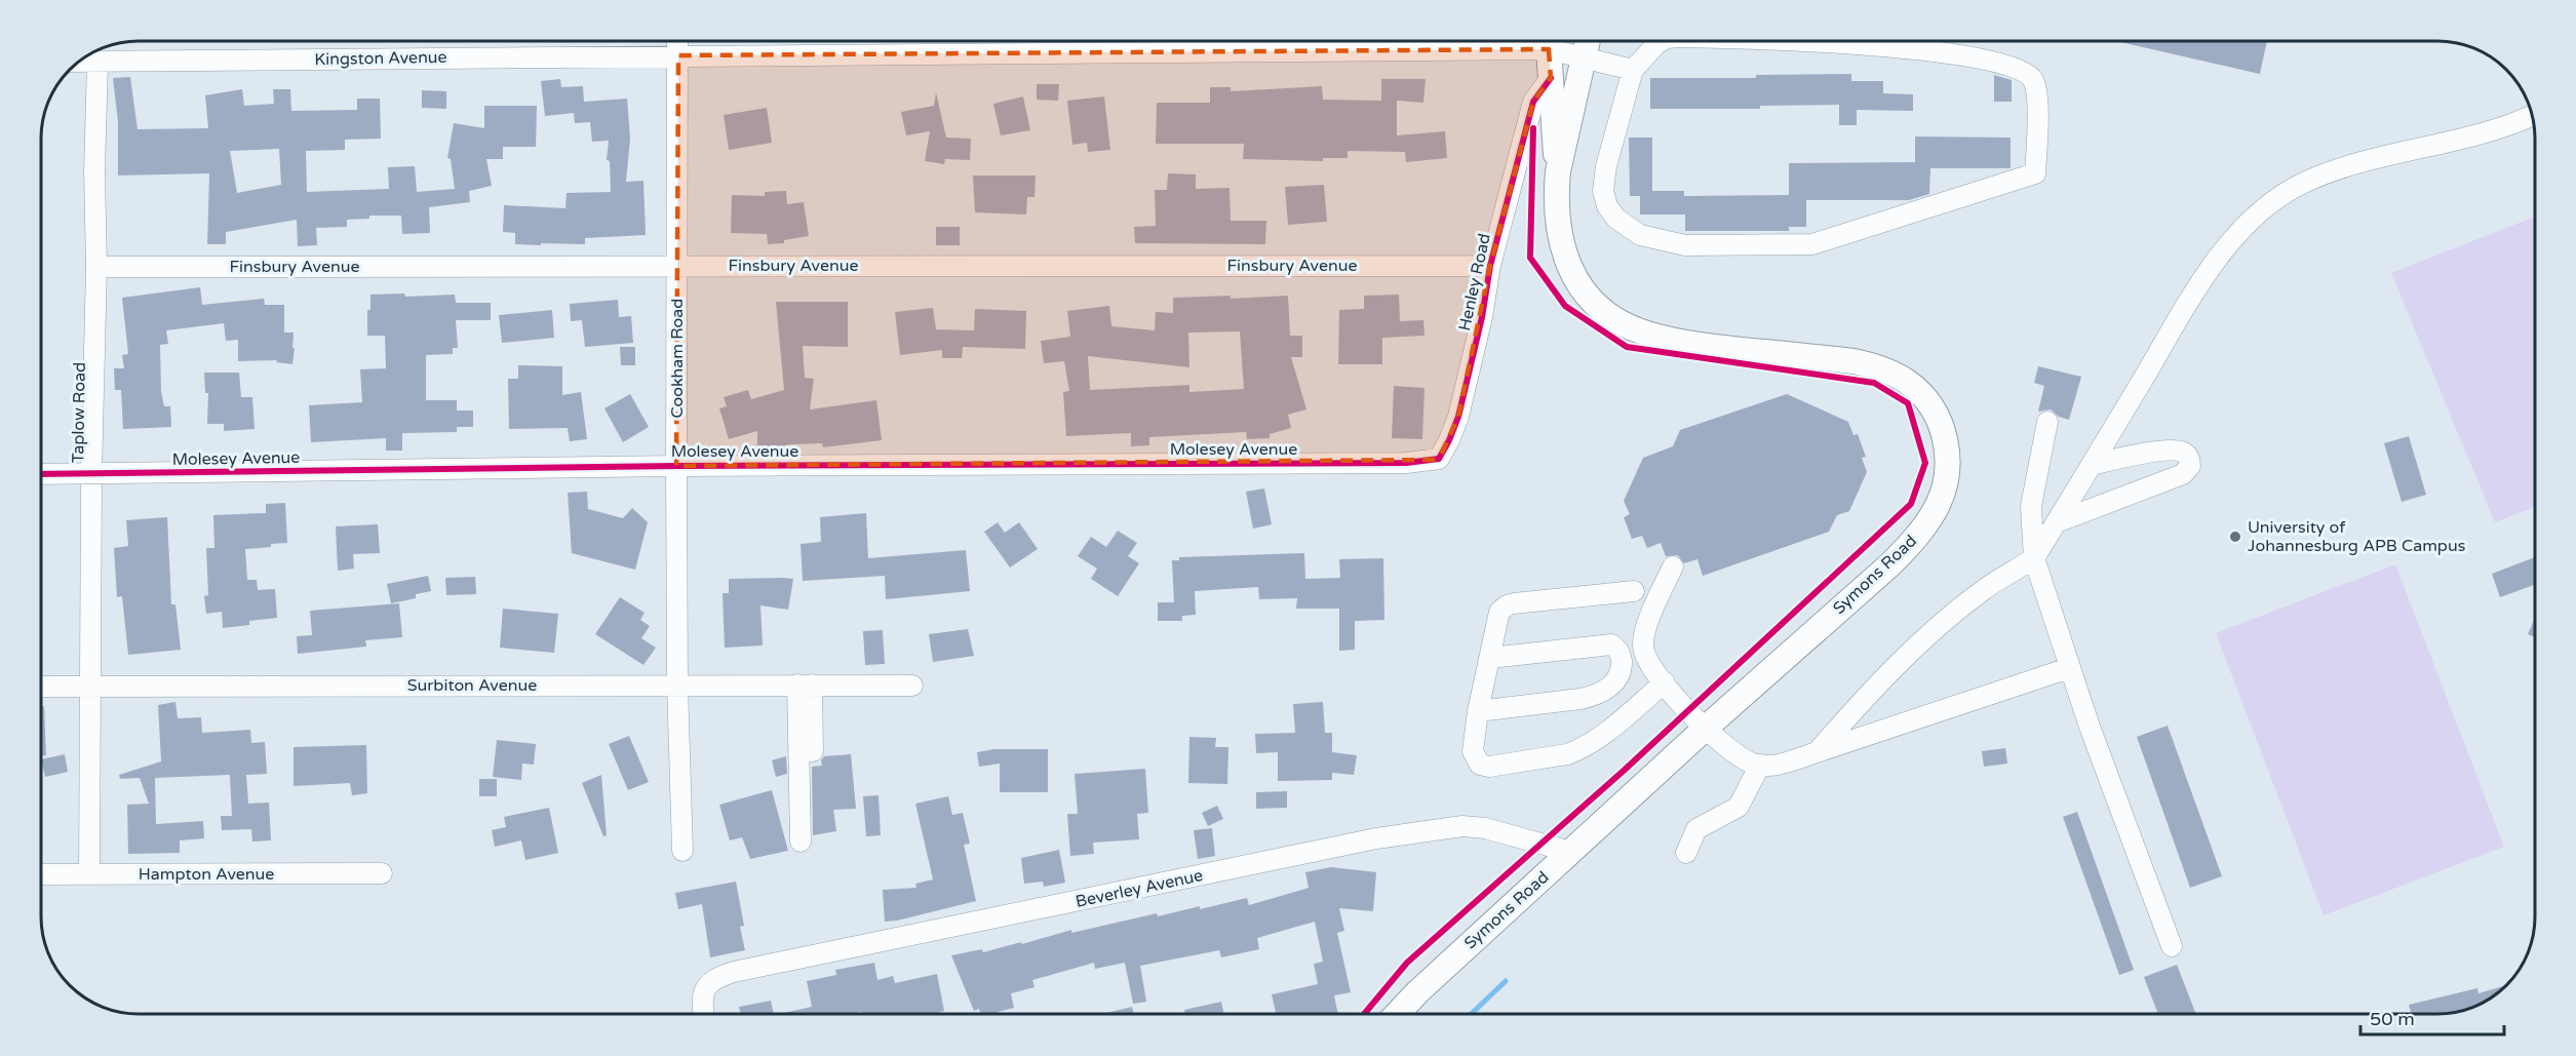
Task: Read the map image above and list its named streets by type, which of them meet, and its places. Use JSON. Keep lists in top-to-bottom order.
{
  "streets": {
    "main road": ["Symons Road"],
    "street": [
      "Kingston Avenue",
      "Finsbury Avenue",
      "Henley Road",
      "Cookham Road",
      "Taplow Road",
      "Molesey Avenue",
      "Surbiton Avenue",
      "Hampton Avenue",
      "Beverley Avenue"
    ]
  },
  "crossings": [
    ["Kingston Avenue", "Cookham Road"],
    ["Kingston Avenue", "Taplow Road"],
    ["Finsbury Avenue", "Henley Road"],
    ["Finsbury Avenue", "Cookham Road"],
    ["Finsbury Avenue", "Taplow Road"],
    ["Henley Road", "Molesey Avenue"],
    ["Cookham Road", "Molesey Avenue"],
    ["Cookham Road", "Surbiton Avenue"],
    ["Taplow Road", "Molesey Avenue"],
    ["Taplow Road", "Surbiton Avenue"],
    ["Taplow Road", "Hampton Avenue"],
    ["Symons Road", "Beverley Avenue"]
  ],
  "places": ["University of Johannesburg APB Campus"],
  "scale_bar": "50 m"
}
